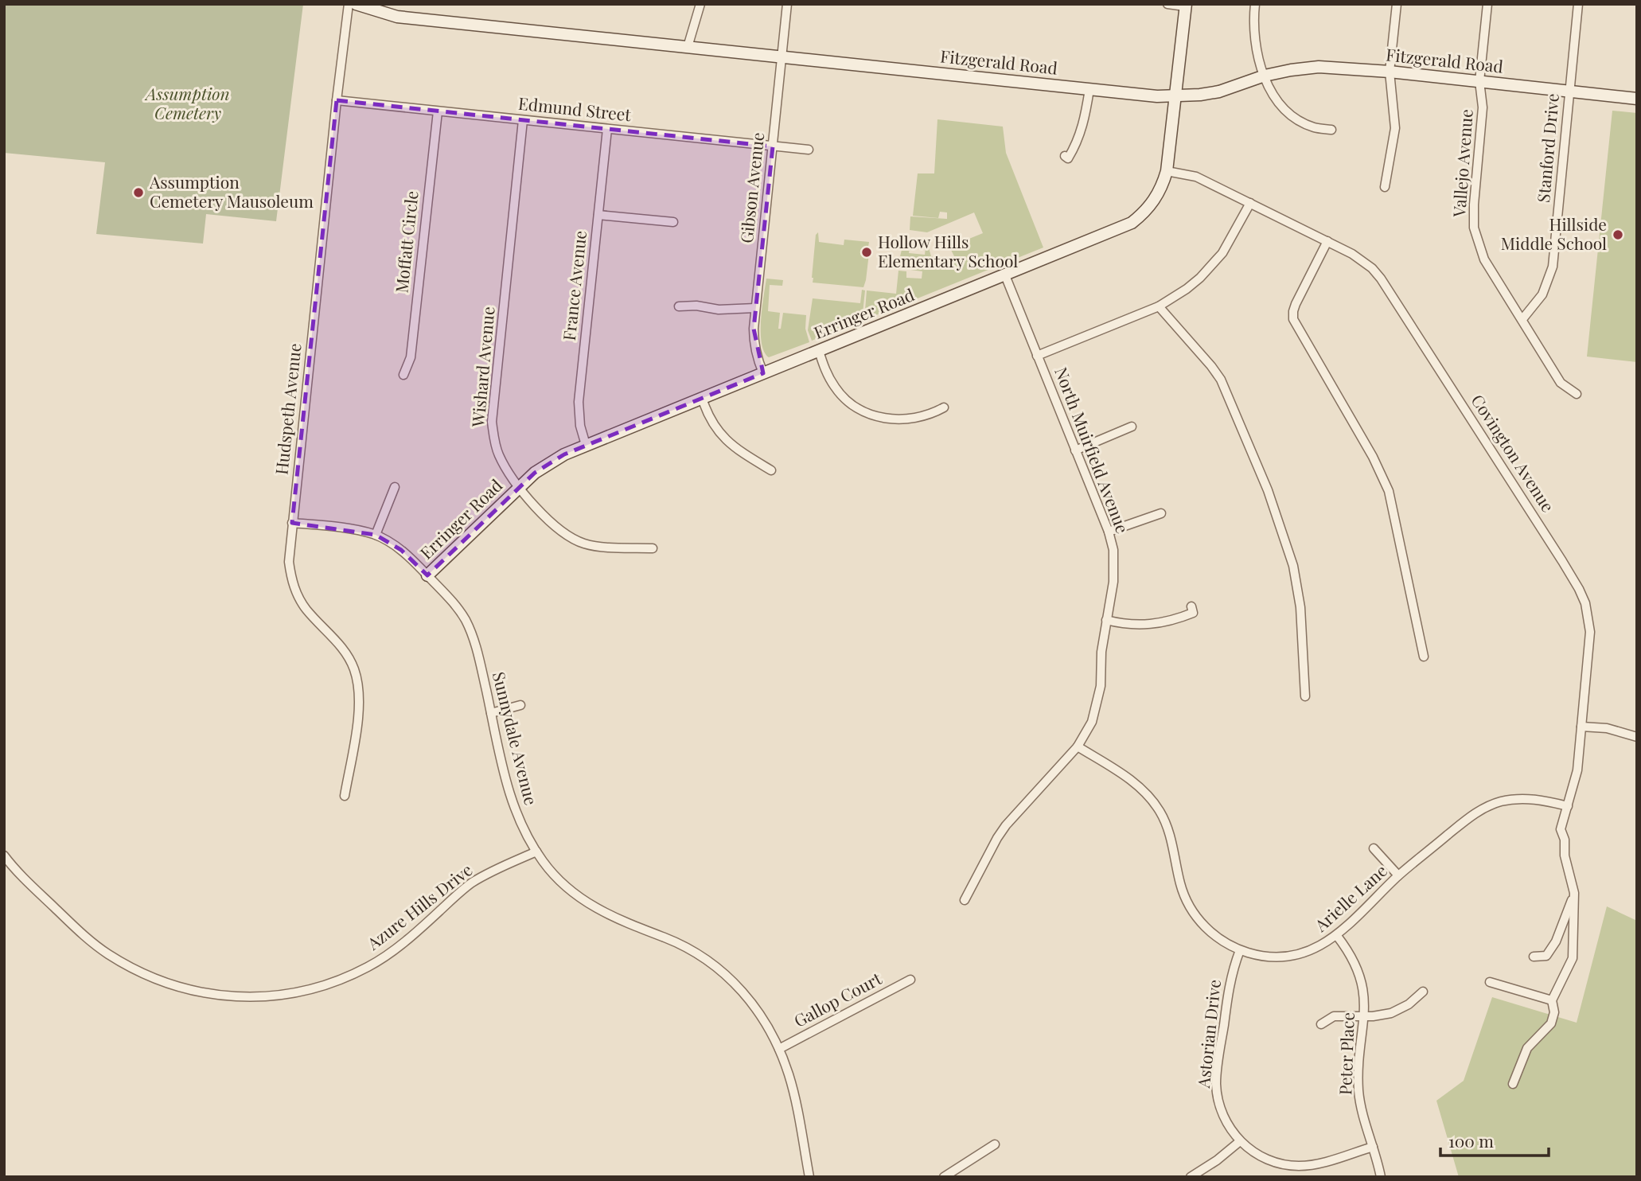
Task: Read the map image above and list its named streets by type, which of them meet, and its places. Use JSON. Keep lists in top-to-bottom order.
{
  "streets": {
    "main road": ["Fitzgerald Road", "Erringer Road"],
    "street": [
      "Edmund Street",
      "Stanford Drive",
      "Vallejo Avenue",
      "Gibson Avenue",
      "Moffatt Circle",
      "France Avenue",
      "Wishard Avenue",
      "Hudspeth Avenue",
      "North Muirfield Avenue",
      "Covington Avenue",
      "Sunnydale Avenue",
      "Arielle Lane",
      "Azure Hills Drive",
      "Gallop Court",
      "Astorian Drive",
      "Peter Place"
    ]
  },
  "crossings": [
    ["Fitzgerald Road", "Stanford Drive"],
    ["Fitzgerald Road", "Vallejo Avenue"],
    ["Fitzgerald Road", "Gibson Avenue"],
    ["Fitzgerald Road", "Erringer Road"],
    ["Edmund Street", "Gibson Avenue"],
    ["Edmund Street", "Moffatt Circle"],
    ["Edmund Street", "France Avenue"],
    ["Edmund Street", "Wishard Avenue"],
    ["Edmund Street", "Hudspeth Avenue"],
    ["Stanford Drive", "Vallejo Avenue"],
    ["Gibson Avenue", "Erringer Road"],
    ["France Avenue", "Erringer Road"],
    ["Erringer Road", "Wishard Avenue"],
    ["Erringer Road", "North Muirfield Avenue"],
    ["Erringer Road", "Covington Avenue"],
    ["Erringer Road", "Sunnydale Avenue"],
    ["Hudspeth Avenue", "Sunnydale Avenue"],
    ["North Muirfield Avenue", "Arielle Lane"],
    ["Covington Avenue", "Arielle Lane"],
    ["Sunnydale Avenue", "Azure Hills Drive"],
    ["Sunnydale Avenue", "Gallop Court"],
    ["Arielle Lane", "Astorian Drive"],
    ["Arielle Lane", "Peter Place"],
    ["Astorian Drive", "Peter Place"]
  ],
  "parks": ["Assumption Cemetery"],
  "places": ["Assumption Cemetery Mausoleum", "Hillside Middle School", "Hollow Hills Elementary School"],
  "scale_bar": "100 m"
}
